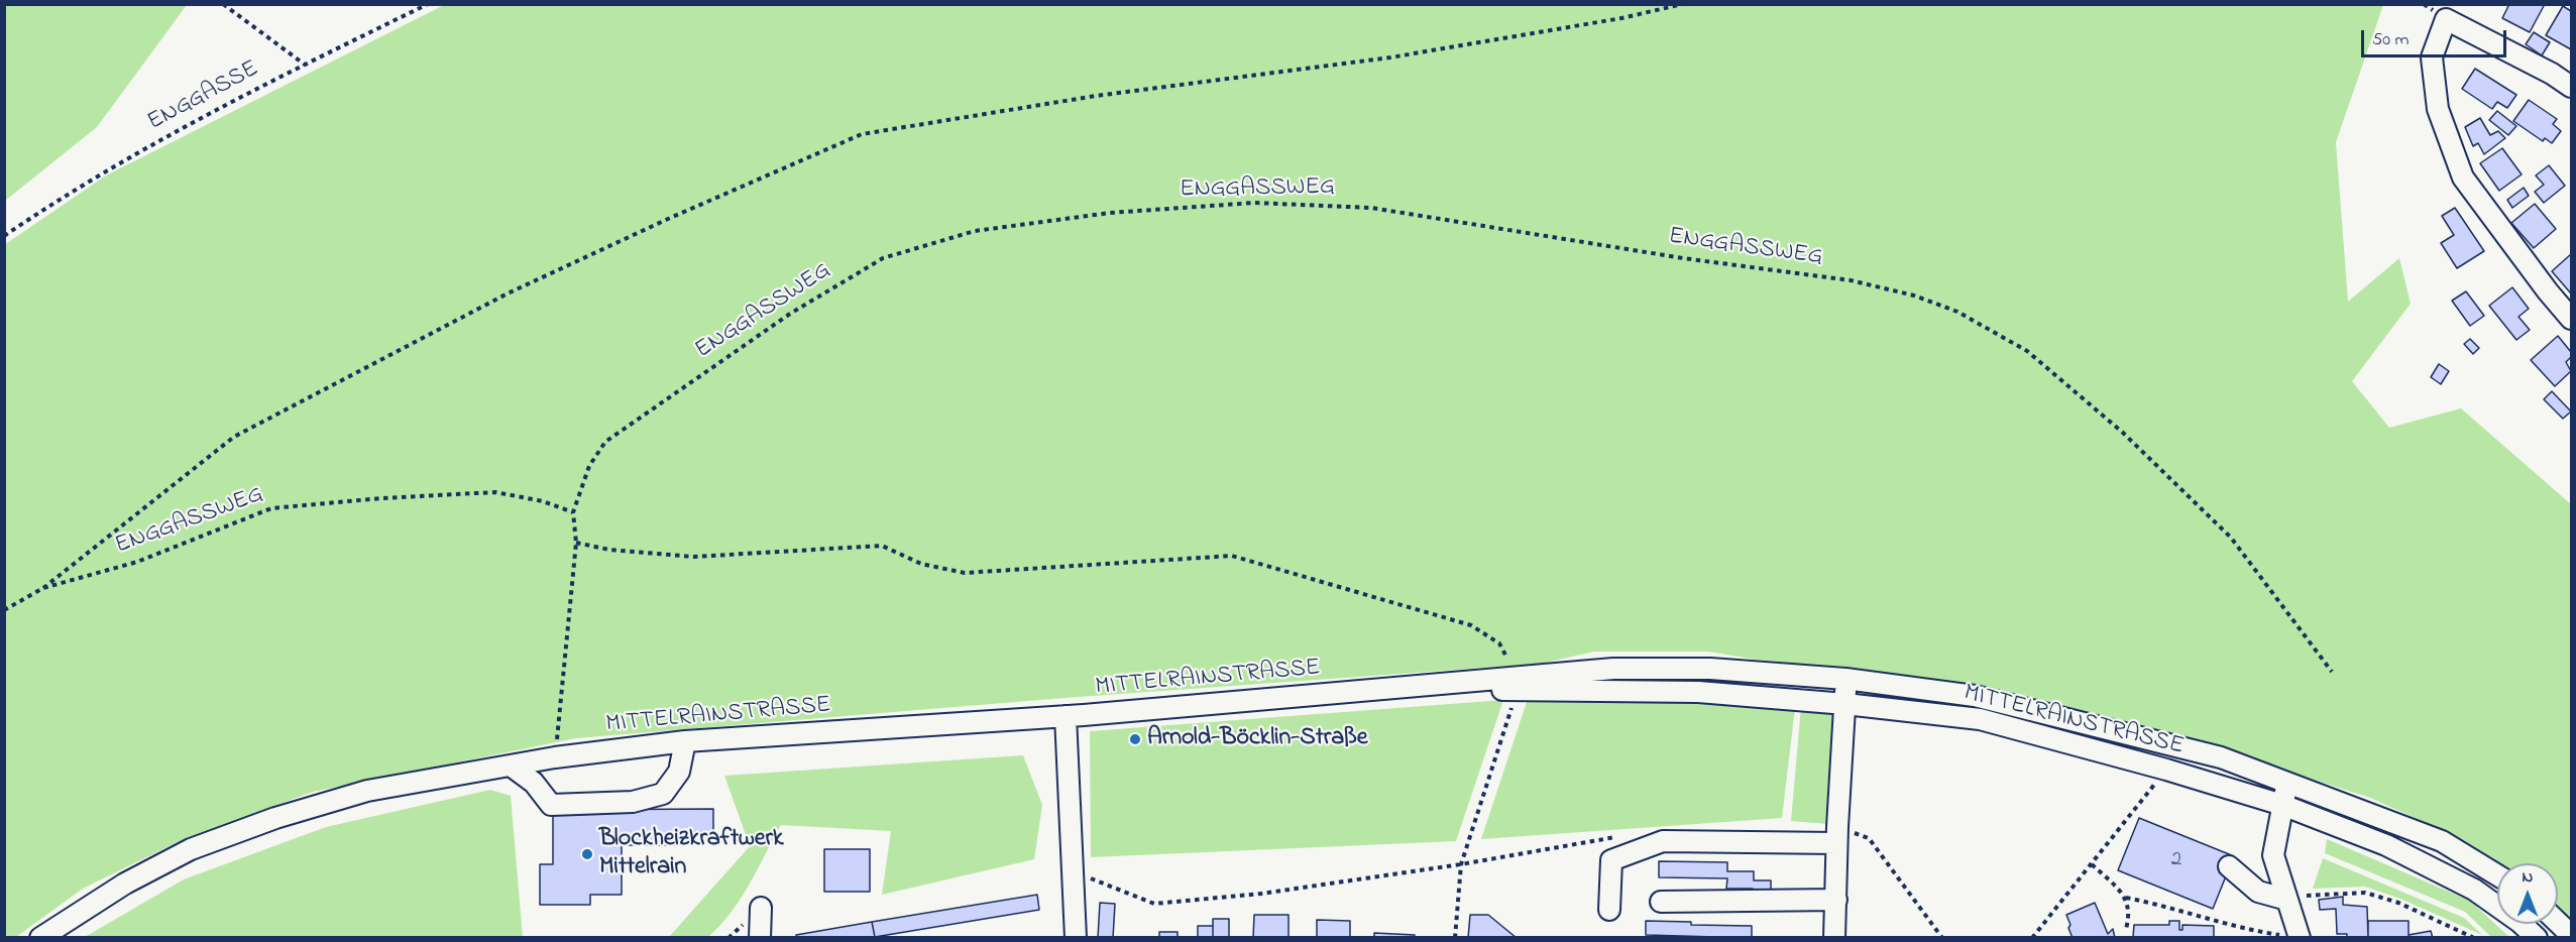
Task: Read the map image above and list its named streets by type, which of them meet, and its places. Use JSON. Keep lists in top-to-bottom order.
{
  "streets": {
    "street": ["MITTELRAINSTRASSE"],
    "path": ["ENGGASSE", "ENGGASSWEG"]
  },
  "crossings": [
    ["ENGGASSWEG", "MITTELRAINSTRASSE"]
  ],
  "places": ["Arnold-Böcklin-Straße", "Blockheizkraftwerk Mittelrain"],
  "house_numbers": ["2"],
  "scale_bar": "50 m",
  "north": "top"
}
